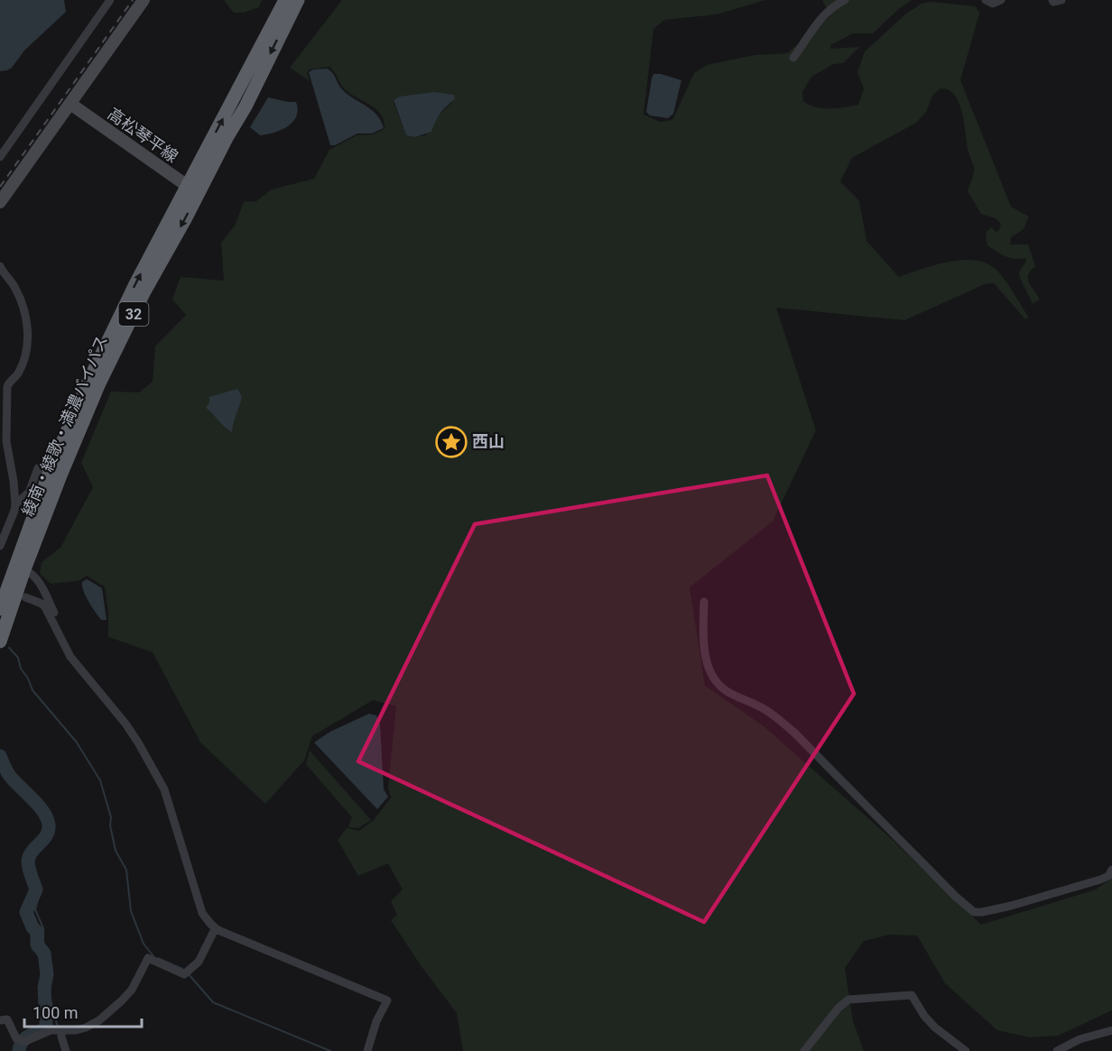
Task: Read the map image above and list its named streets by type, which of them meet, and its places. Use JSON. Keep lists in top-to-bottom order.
{
  "streets": {
    "highway": ["32", "綾南・綾歌・満濃バイパス"],
    "main road": ["高松琴平線"]
  },
  "crossings": [
    ["高松琴平線", "綾南・綾歌・満濃バイパス"]
  ],
  "places": {
    "place": ["西山"]
  },
  "scale_bar": "100 m"
}
